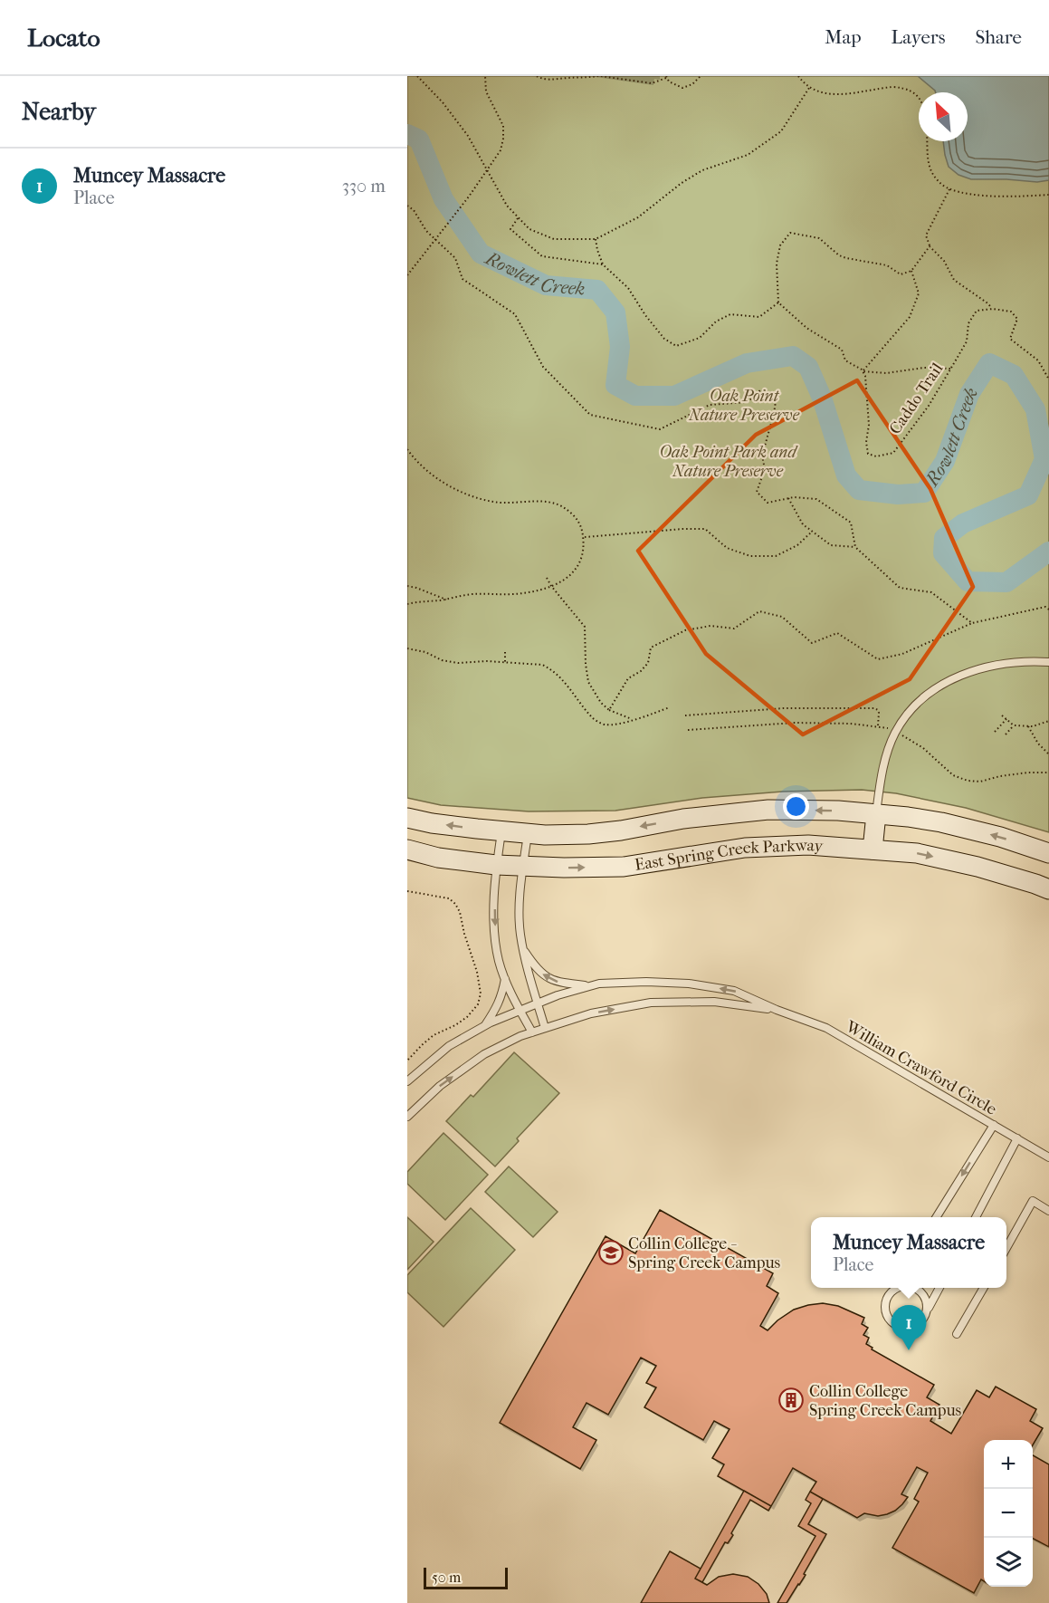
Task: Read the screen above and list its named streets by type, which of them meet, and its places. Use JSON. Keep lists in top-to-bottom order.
{
  "streets": {
    "main road": ["East Spring Creek Parkway"],
    "lane": ["William Crawford Circle"],
    "path": ["Caddo Trail"]
  },
  "water": ["Rowlett Creek"],
  "parks": ["Oak Point Nature Preserve", "Oak Point Park and Nature Preserve"],
  "places": {
    "school or university": ["Collin College - Spring Creek Campus"],
    "building": ["Collin College Spring Creek Campus"]
  },
  "scale_bar": "50 m",
  "north": "top left",
  "page": {
    "header": "Locato",
    "nav": ["Map", "Layers", "Share"],
    "heading": "Nearby",
    "list": [
      {
        "mark": "1",
        "name": "Muncey Massacre",
        "note": "Place",
        "value": "330 m"
      }
    ],
    "popup": ["Muncey Massacre", "Place"],
    "pins": "1",
    "map_buttons": ["+", "−"],
    "scale": "50 m"
  }
}
